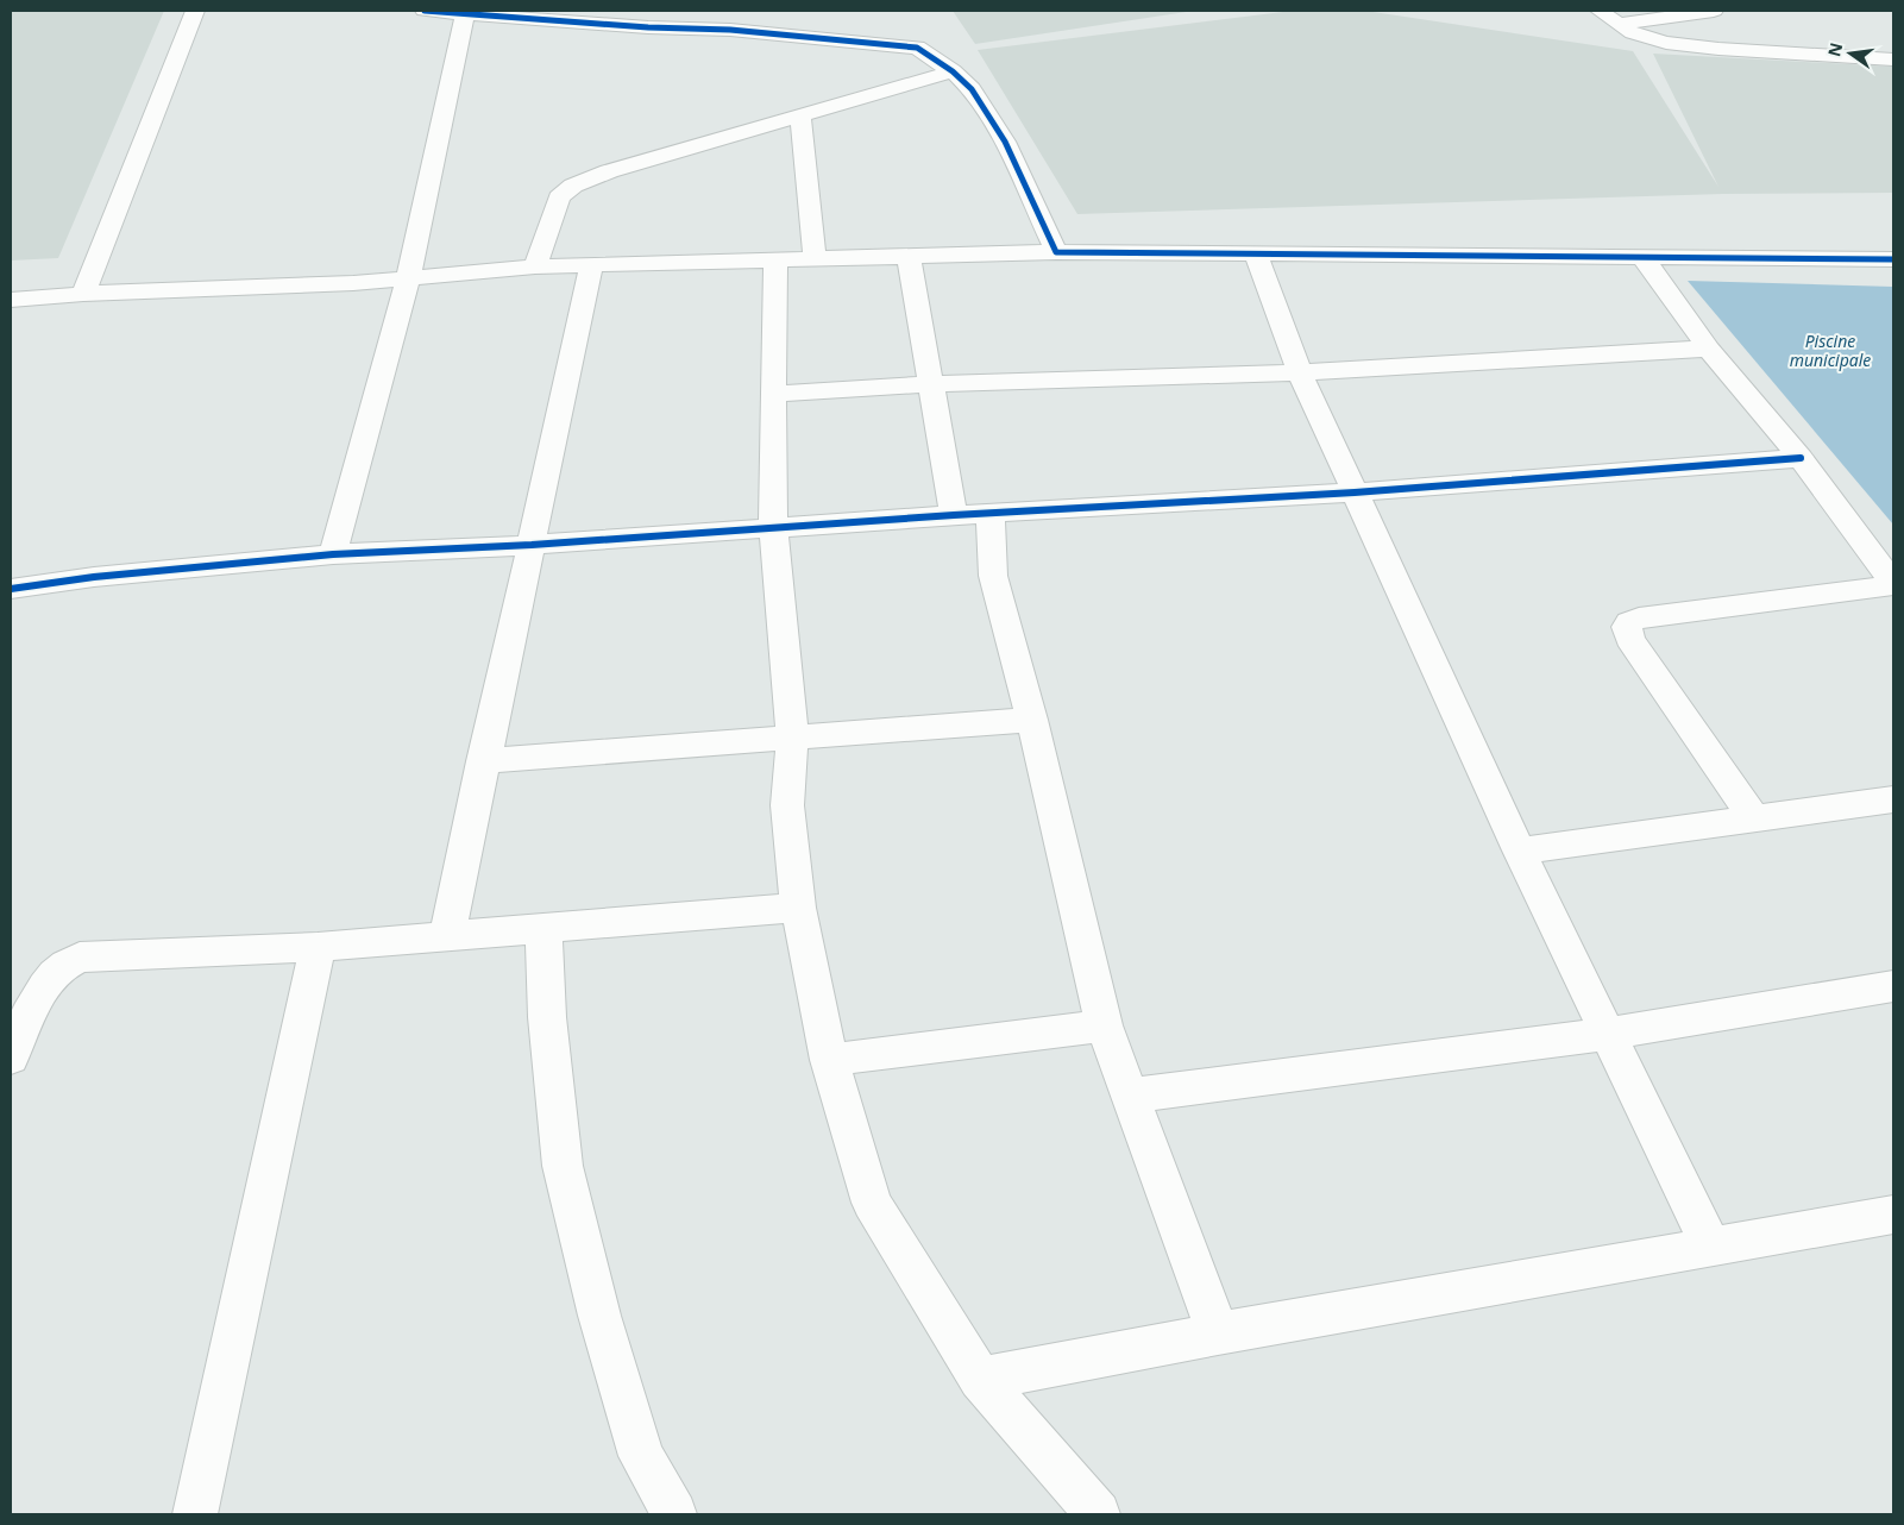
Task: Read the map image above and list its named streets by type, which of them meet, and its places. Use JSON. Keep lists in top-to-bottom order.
{
  "water": ["Piscine municipale"],
  "north": "left"
}
